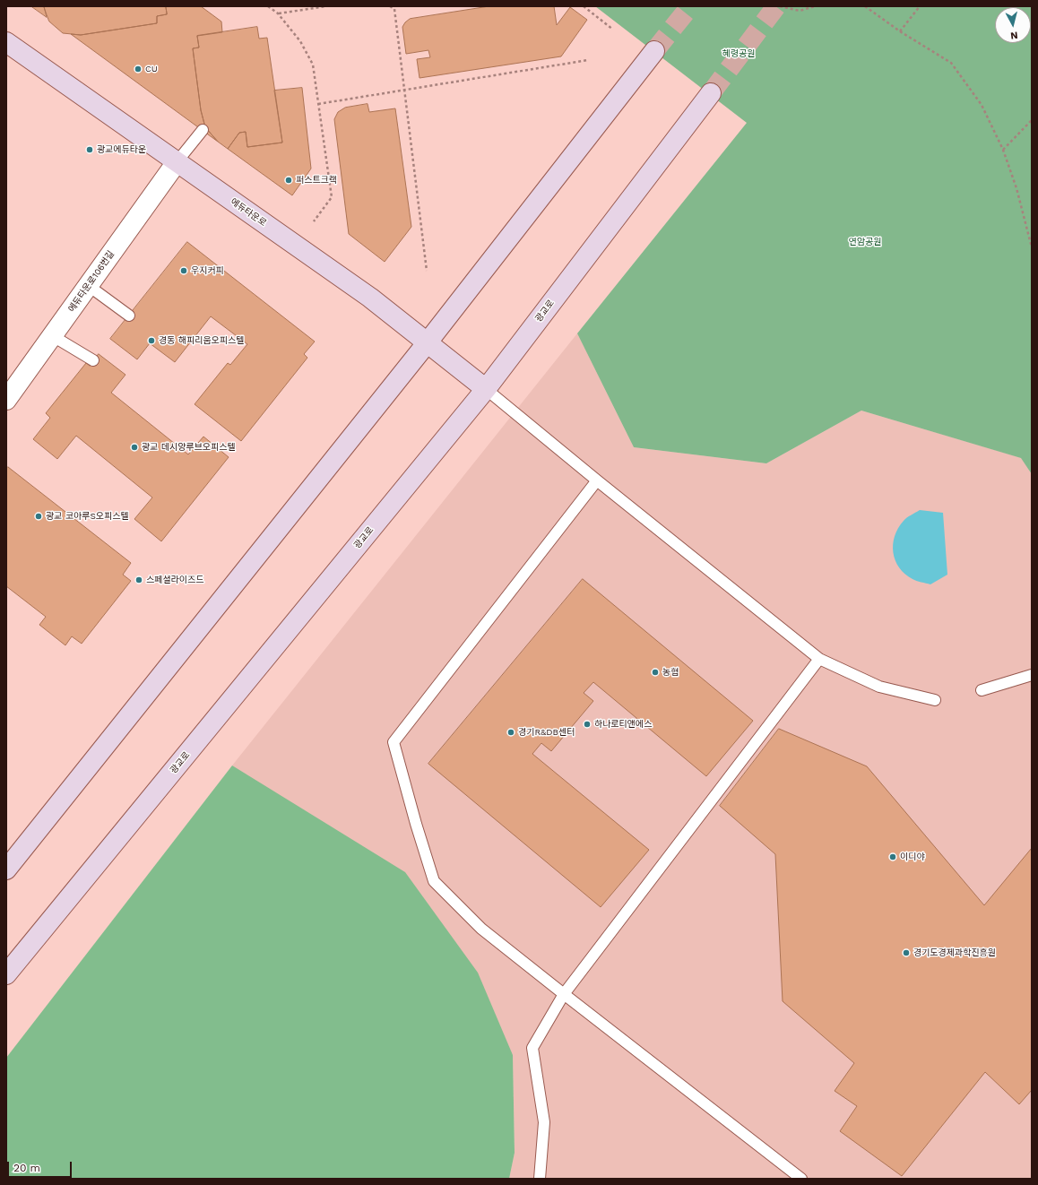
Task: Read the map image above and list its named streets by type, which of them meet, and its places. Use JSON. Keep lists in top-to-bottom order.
{
  "streets": {
    "main road": ["에듀타운로", "광교로"],
    "street": ["에듀타운로106번길"]
  },
  "crossings": [
    ["에듀타운로", "에듀타운로106번길"],
    ["에듀타운로", "광교로"]
  ],
  "parks": ["혜령공원", "연암공원"],
  "places": [
    "CU",
    "광교에듀타운",
    "퍼스트크랙",
    "우지커피",
    "경동 해피리움오피스텔",
    "광교 데시앙루브오피스텔",
    "광교 코아루S오피스텔",
    "스페셜라이즈드",
    "농협",
    "하나로티앤에스",
    "경기R&DB센터",
    "이디야",
    "경기도경제과학진흥원"
  ],
  "scale_bar": "20 m",
  "north": "bottom"
}
